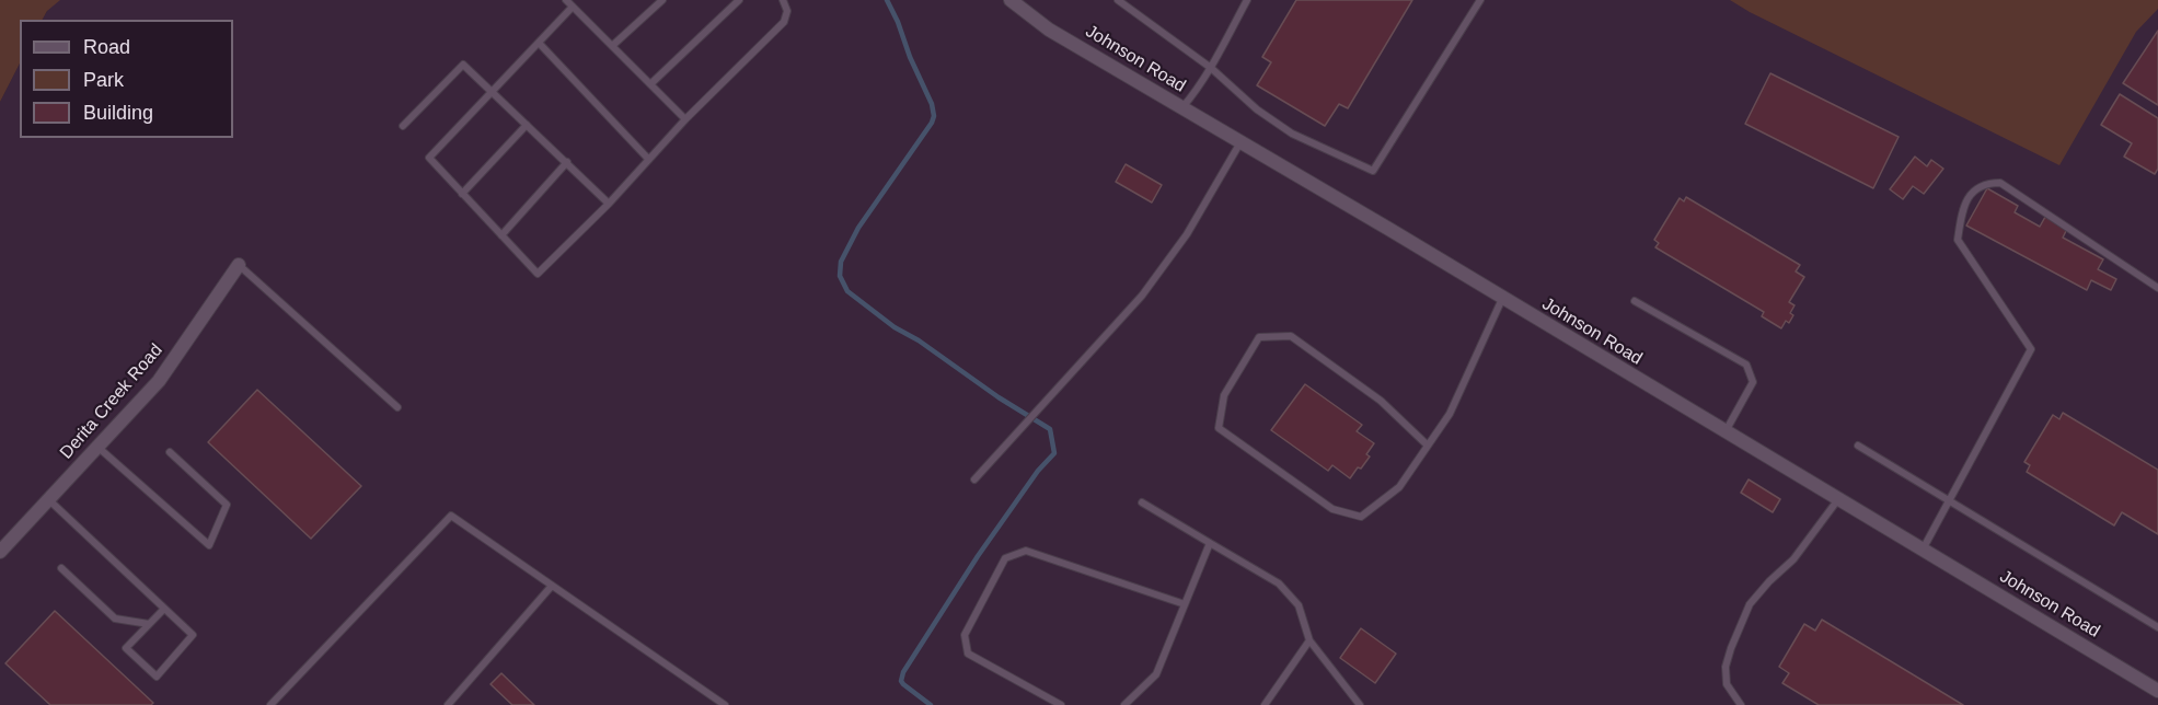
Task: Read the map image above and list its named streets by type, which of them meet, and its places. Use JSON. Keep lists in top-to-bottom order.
{
  "streets": {
    "street": ["Johnson Road", "Derita Creek Road"]
  },
  "legend": ["Road", "Park", "Building"]
}
